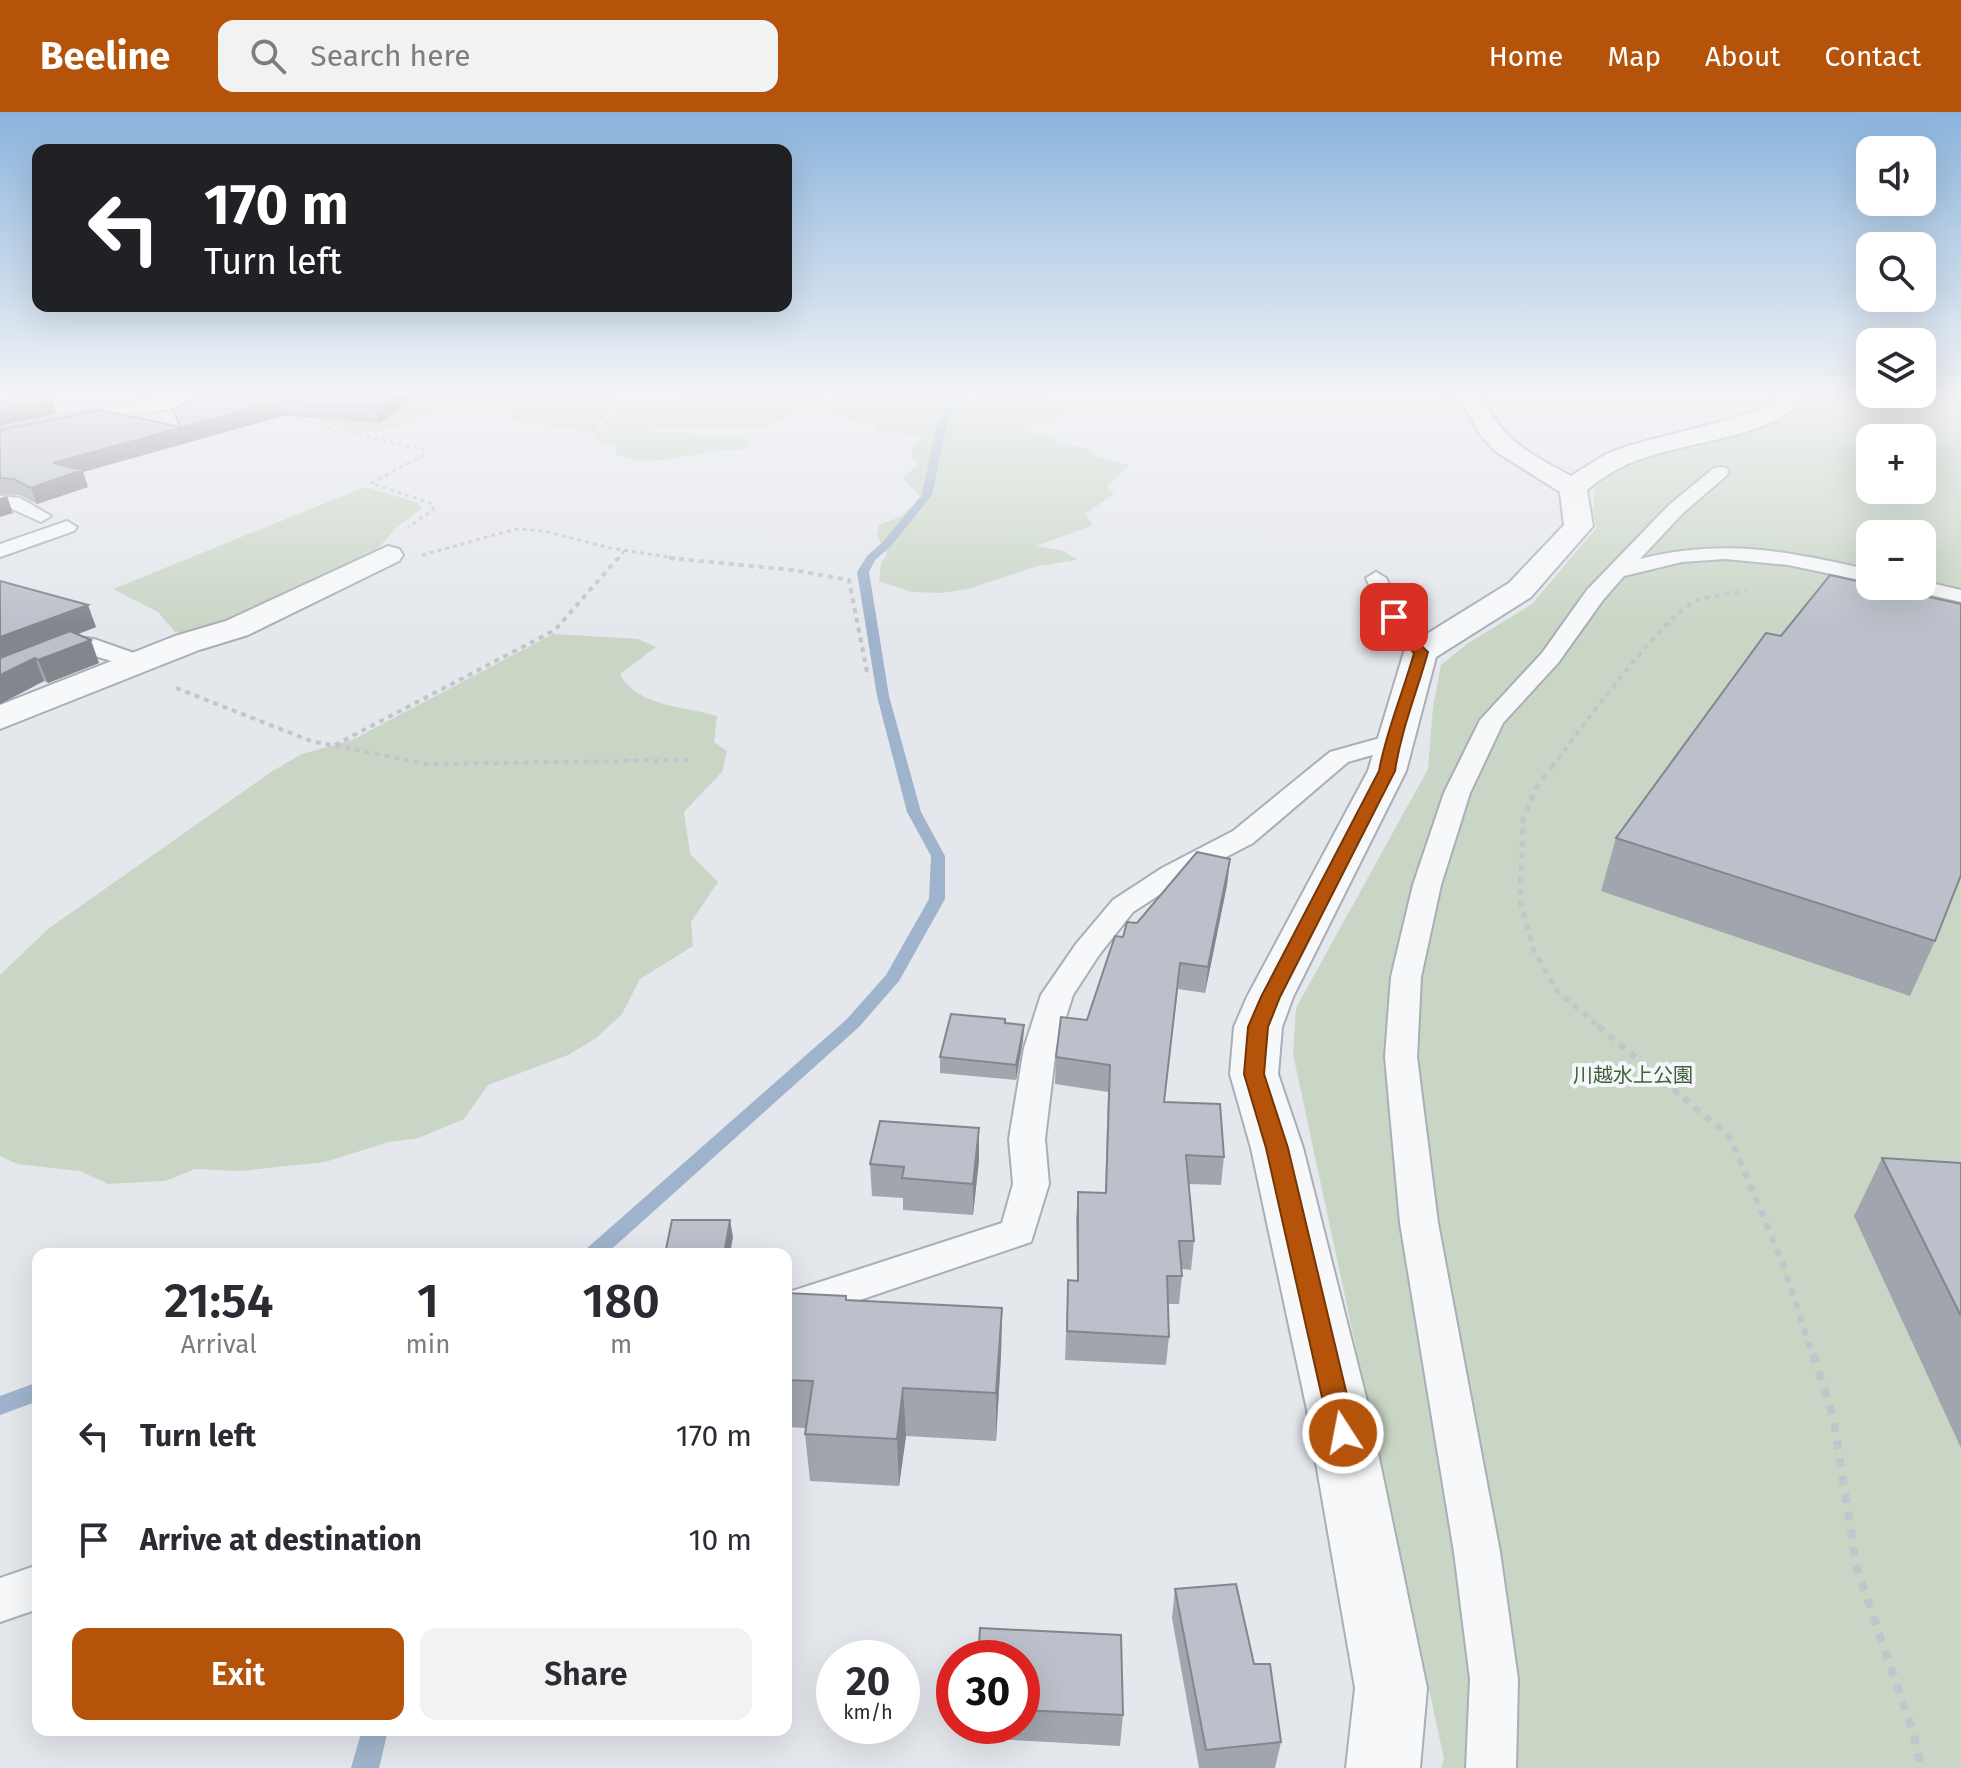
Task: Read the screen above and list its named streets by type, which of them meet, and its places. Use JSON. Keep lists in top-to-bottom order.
{
  "parks": ["川越水上公園"],
  "page": {
    "header": "Beeline",
    "search": "Search here",
    "nav": [
      "Home",
      "Map",
      "About",
      "Contact"
    ],
    "map_buttons": ["+", "−"],
    "turn": ["170 m", "Turn left"],
    "eta": [
      "21:54",
      "Arrival",
      "1",
      "min",
      "180",
      "m"
    ],
    "list": [
      {
        "name": "Turn left",
        "value": "170 m"
      },
      {
        "name": "Arrive at destination",
        "value": "10 m"
      }
    ],
    "buttons": ["Exit", "Share"],
    "speed": "20 km/h",
    "limit": "30"
  }
}
